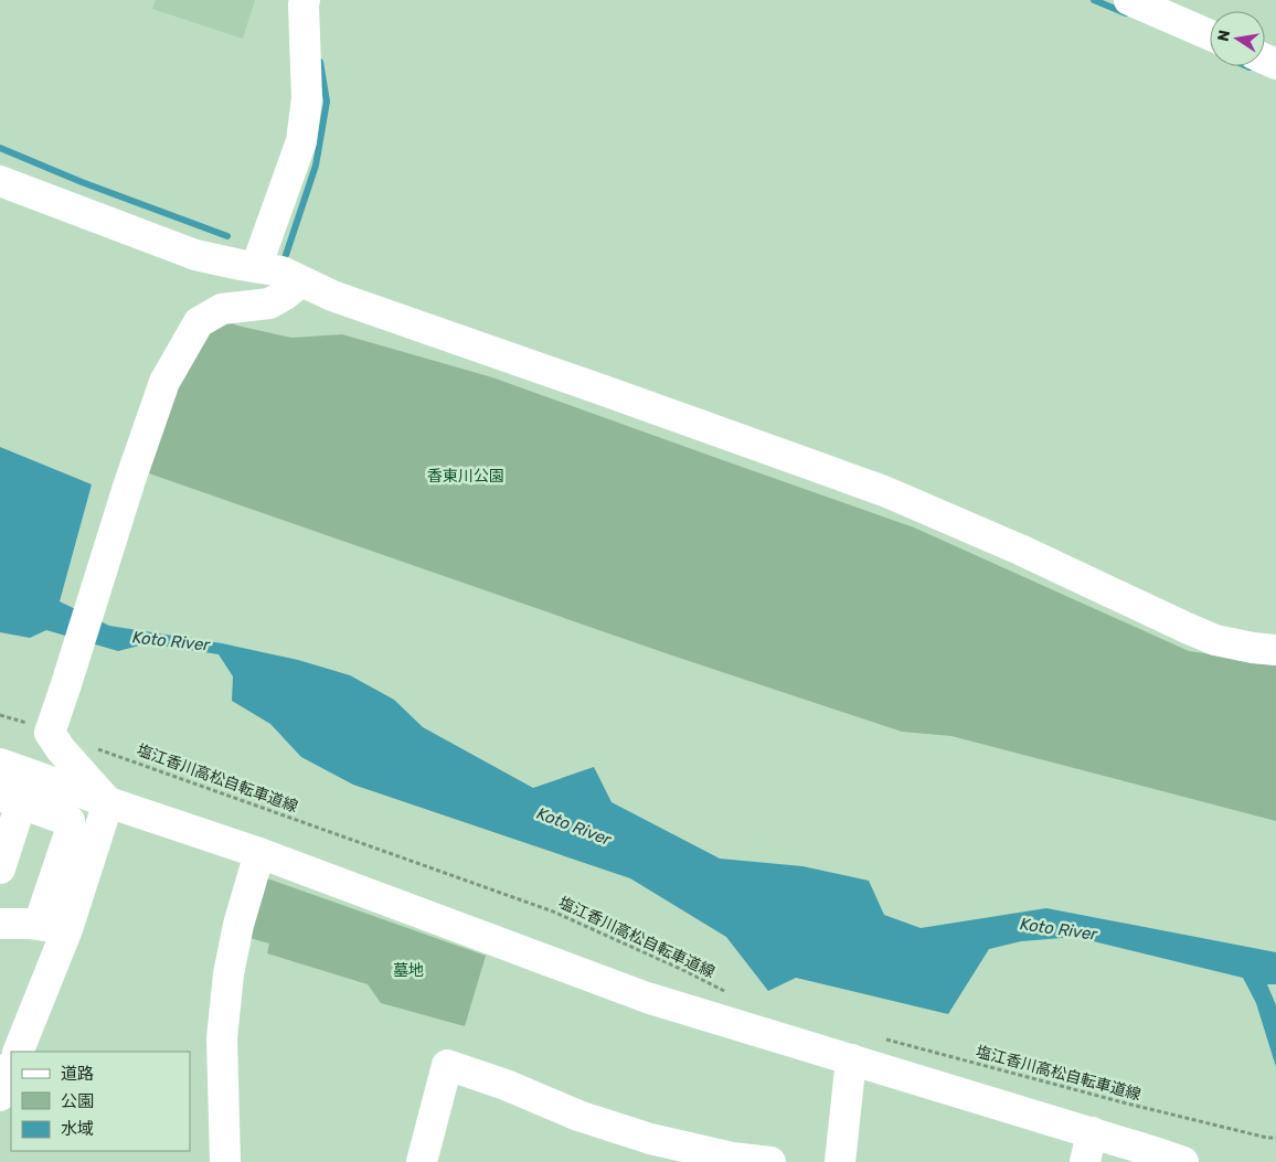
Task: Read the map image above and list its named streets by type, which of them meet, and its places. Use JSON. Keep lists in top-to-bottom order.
{
  "streets": {
    "path": ["塩江香川高松自転車道線"]
  },
  "water": ["Koto River"],
  "parks": ["香東川公園", "墓地"],
  "legend": ["道路", "公園", "水域"],
  "north": "left"
}
